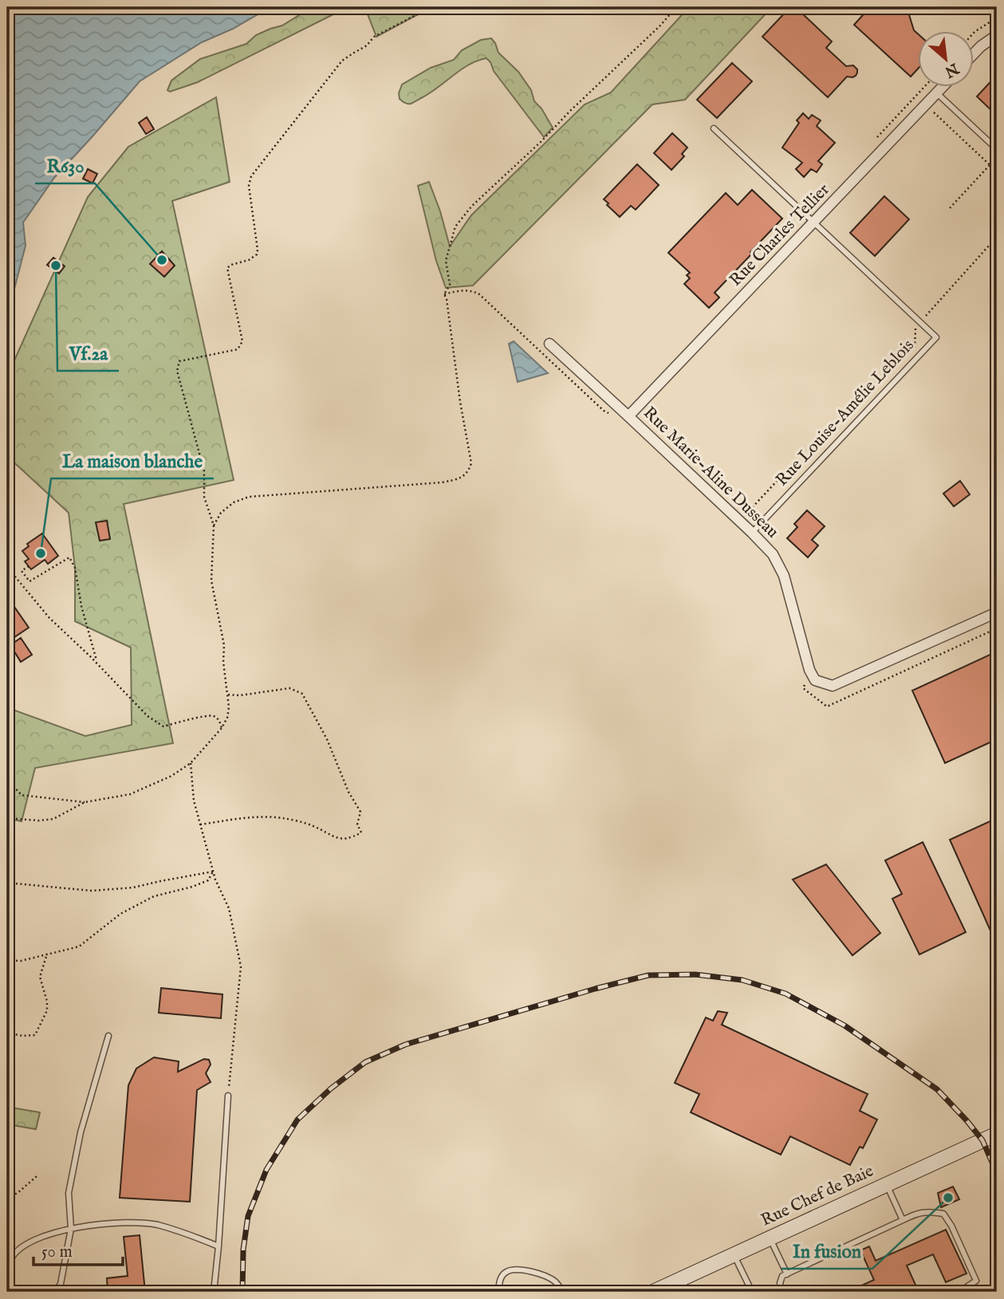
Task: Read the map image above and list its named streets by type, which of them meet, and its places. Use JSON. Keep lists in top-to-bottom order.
{
  "streets": {
    "street": ["Rue Charles Tellier", "Rue Marie-Aline Dusseau", "Rue Chef de Baie"],
    "lane": ["Rue Louise-Amélie Leblois"]
  },
  "crossings": [
    ["Rue Charles Tellier", "Rue Louise-Amélie Leblois"],
    ["Rue Charles Tellier", "Rue Marie-Aline Dusseau"],
    ["Rue Louise-Amélie Leblois", "Rue Marie-Aline Dusseau"]
  ],
  "places": [
    "R630",
    "Vf.2a",
    "La maison blanche",
    "In fusion"
  ],
  "scale_bar": "50 m",
  "north": "bottom right"
}
